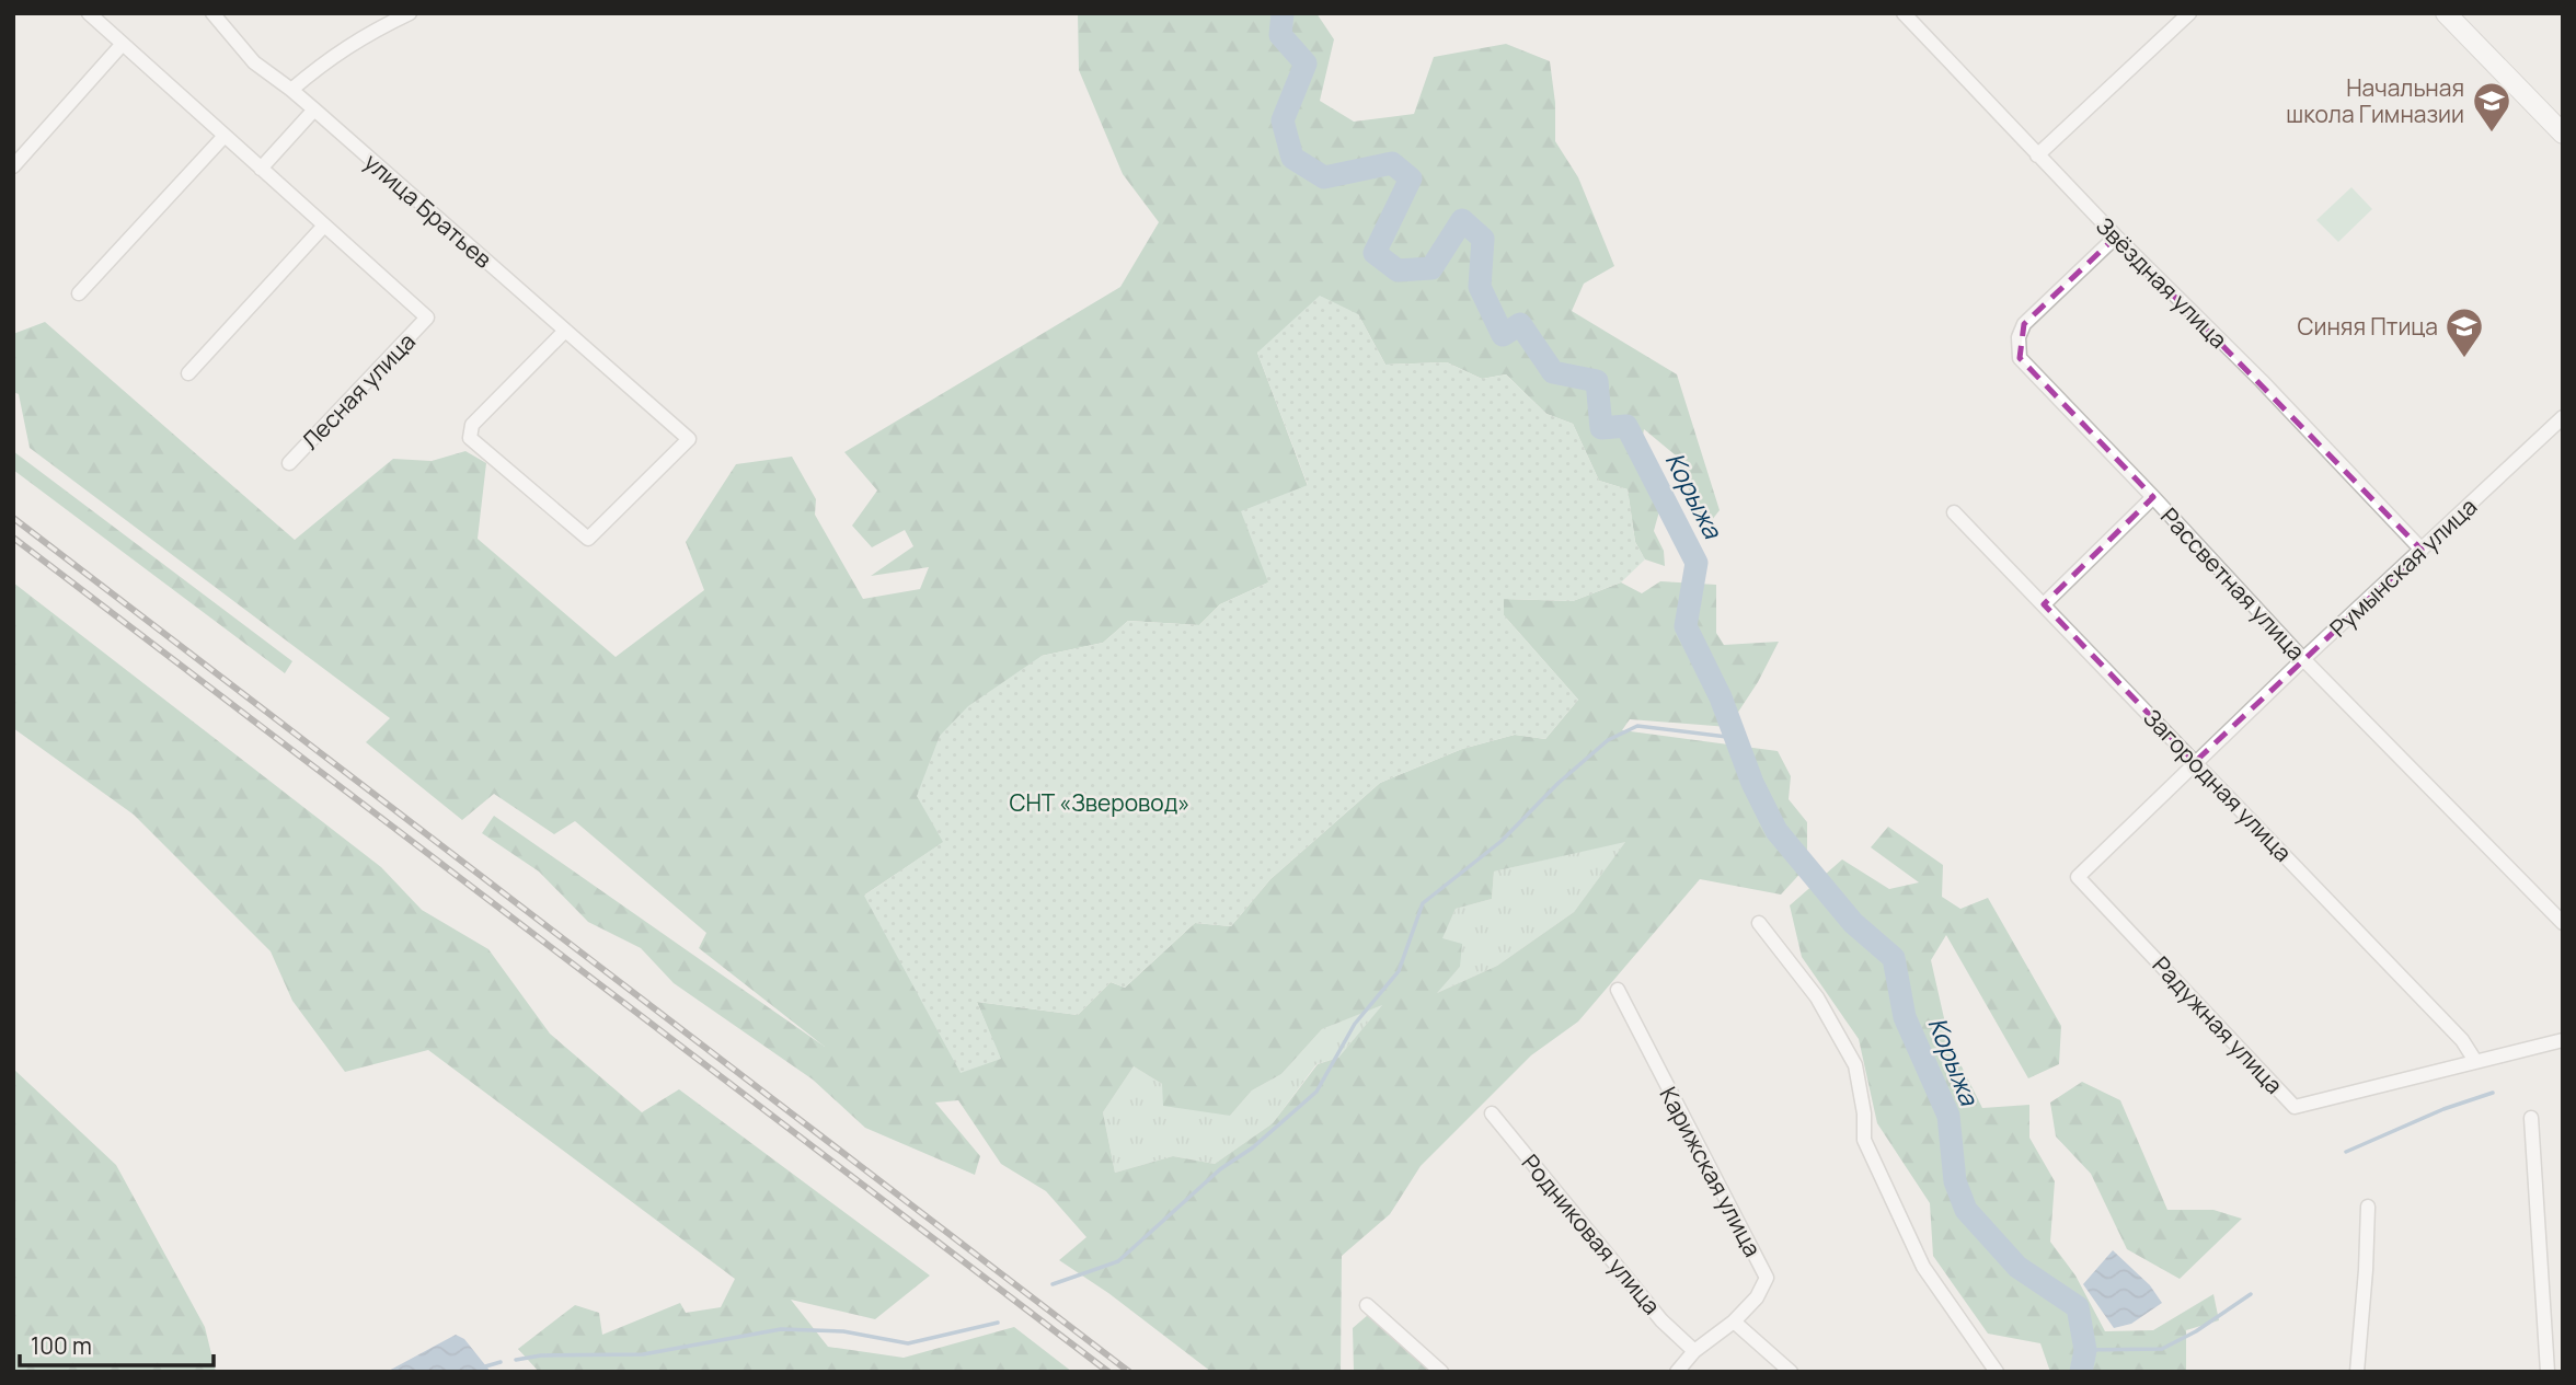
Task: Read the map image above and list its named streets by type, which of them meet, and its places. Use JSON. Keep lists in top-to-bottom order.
{
  "streets": {
    "street": [
      "улица Братьев",
      "Звёздная улица",
      "Лесная улица",
      "Румынская улица",
      "Рассветная улица",
      "Загородная улица",
      "Радужная улица",
      "Карижская улица",
      "Родниковая улица"
    ]
  },
  "crossings": [
    ["Звёздная улица", "Румынская улица"],
    ["Звёздная улица", "Рассветная улица"],
    ["Румынская улица", "Рассветная улица"],
    ["Румынская улица", "Загородная улица"],
    ["Румынская улица", "Радужная улица"],
    ["Загородная улица", "Радужная улица"]
  ],
  "water": ["Корыжа"],
  "parks": ["СНТ «Зверовод»"],
  "places": {
    "school or university": ["Начальная школа Гимназии", "Синяя Птица"]
  },
  "scale_bar": "100 m"
}
